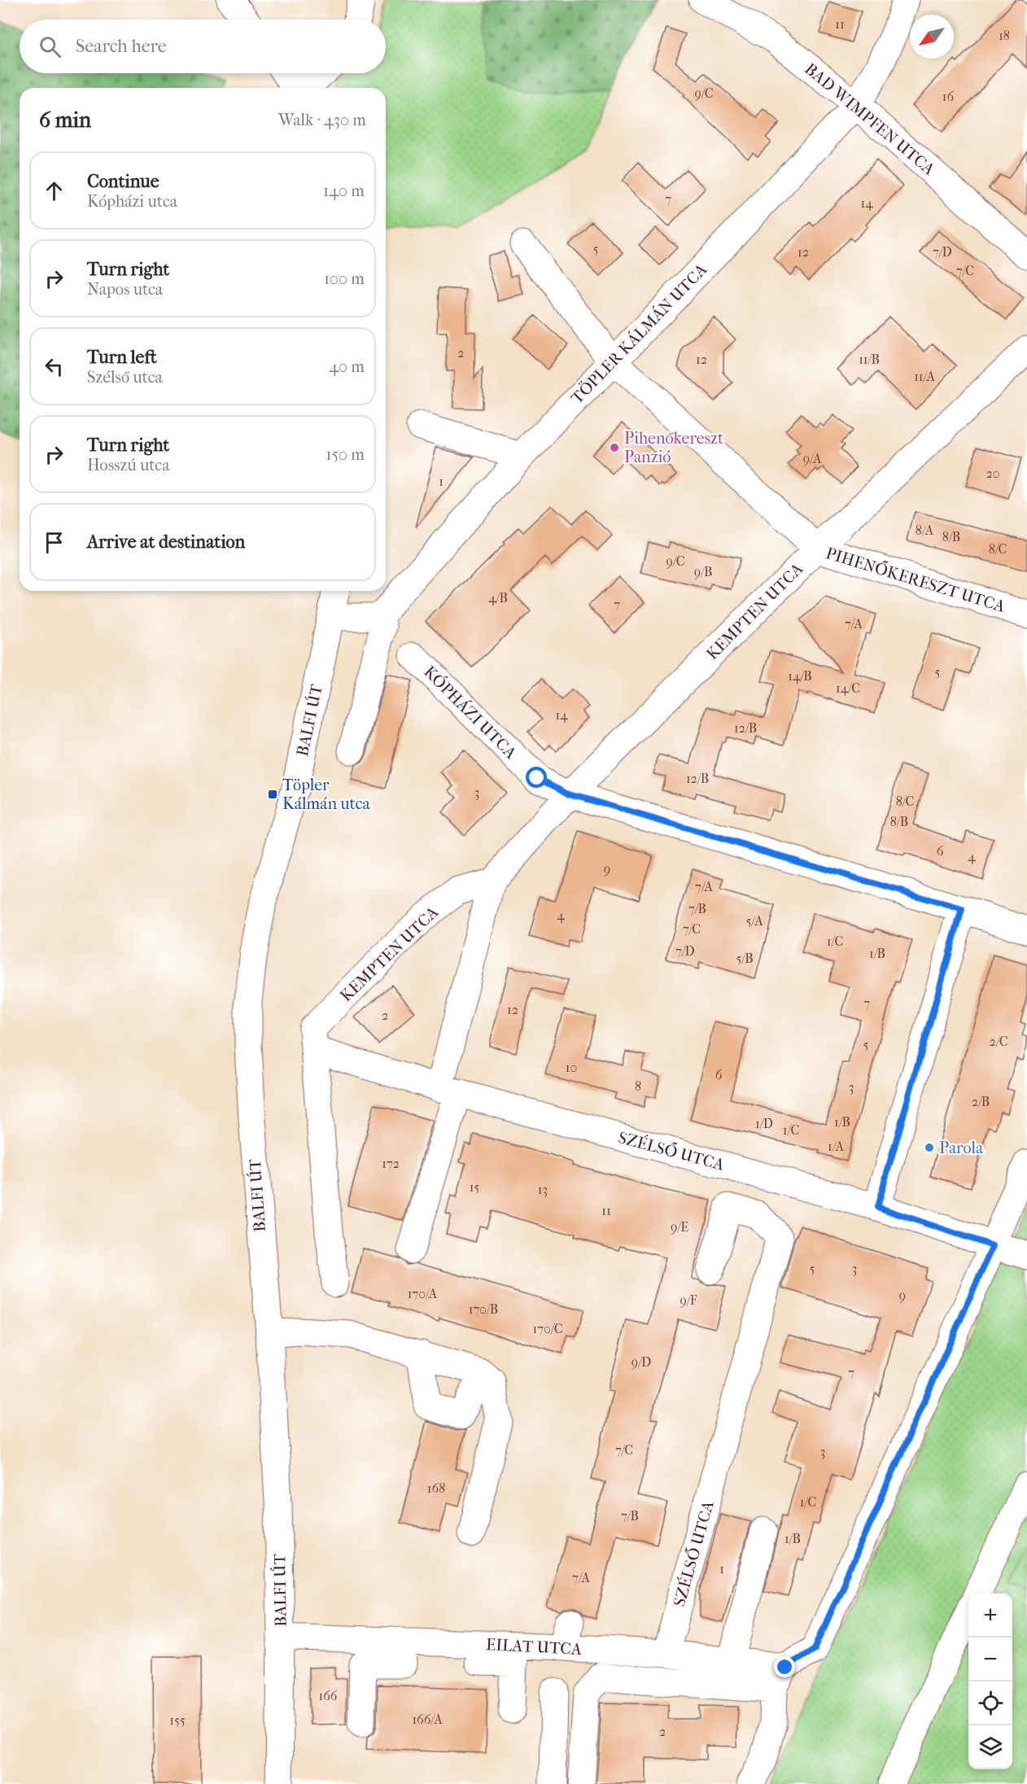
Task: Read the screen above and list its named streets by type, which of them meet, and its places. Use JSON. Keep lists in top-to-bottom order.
{
  "streets": {
    "street": [
      "BAD WIMPFEN UTCA",
      "TÖPLER KÁLMÁN UTCA",
      "PIHENŐKERESZT UTCA",
      "KEMPTEN UTCA",
      "KÓPHÁZI UTCA",
      "BALFI ÚT",
      "SZÉLSŐ UTCA",
      "EILAT UTCA"
    ]
  },
  "crossings": [
    ["BAD WIMPFEN UTCA", "TÖPLER KÁLMÁN UTCA"],
    ["TÖPLER KÁLMÁN UTCA", "PIHENŐKERESZT UTCA"],
    ["PIHENŐKERESZT UTCA", "KEMPTEN UTCA"],
    ["KEMPTEN UTCA", "KÓPHÁZI UTCA"],
    ["KEMPTEN UTCA", "SZÉLSŐ UTCA"],
    ["BALFI ÚT", "EILAT UTCA"],
    ["SZÉLSŐ UTCA", "EILAT UTCA"]
  ],
  "places": {
    "other": ["Pihenőkereszt Panzió", "Parola"],
    "transit": ["Töpler Kálmán utca"]
  },
  "house_numbers": [
    "11",
    "18",
    "9/C",
    "16",
    "7",
    "14",
    "5",
    "12",
    "7/D",
    "7/C",
    "2",
    "12",
    "11/B",
    "11/A",
    "9/A",
    "20",
    "1",
    "8/A",
    "8/B",
    "8/C",
    "9/C",
    "9/B",
    "4/B",
    "7",
    "7/A",
    "5",
    "14/B",
    "14/C",
    "14",
    "12/B",
    "12/B",
    "3",
    "8/C",
    "8/B",
    "6",
    "4",
    "9",
    "7/A",
    "7/B",
    "4",
    "5/A",
    "7/C",
    "1/C",
    "7/D",
    "1/B",
    "5/B",
    "7",
    "12",
    "2",
    "2/C",
    "5",
    "10",
    "6",
    "8",
    "3",
    "2/B",
    "1/B",
    "1/D",
    "1/C",
    "1/A",
    "172",
    "15",
    "13",
    "11",
    "9/E",
    "5",
    "3",
    "170/A",
    "9",
    "9/F",
    "170/B",
    "170/C",
    "9/D",
    "7",
    "7/C",
    "3",
    "168",
    "1/C",
    "7/B",
    "1/B",
    "1",
    "7/A",
    "166",
    "166/A",
    "155",
    "2"
  ],
  "north": "bottom left",
  "page": {
    "search": "Search here",
    "heading": ["6 min", "Walk · 430 m"],
    "list": [
      ["Continue", "Kópházi utca", "140 m"],
      ["Turn right", "Napos utca", "100 m"],
      ["Turn left", "Szélső utca", "40 m"],
      ["Turn right", "Hosszú utca", "150 m"],
      "Arrive at destination"
    ],
    "map_buttons": ["+", "−"]
  }
}
